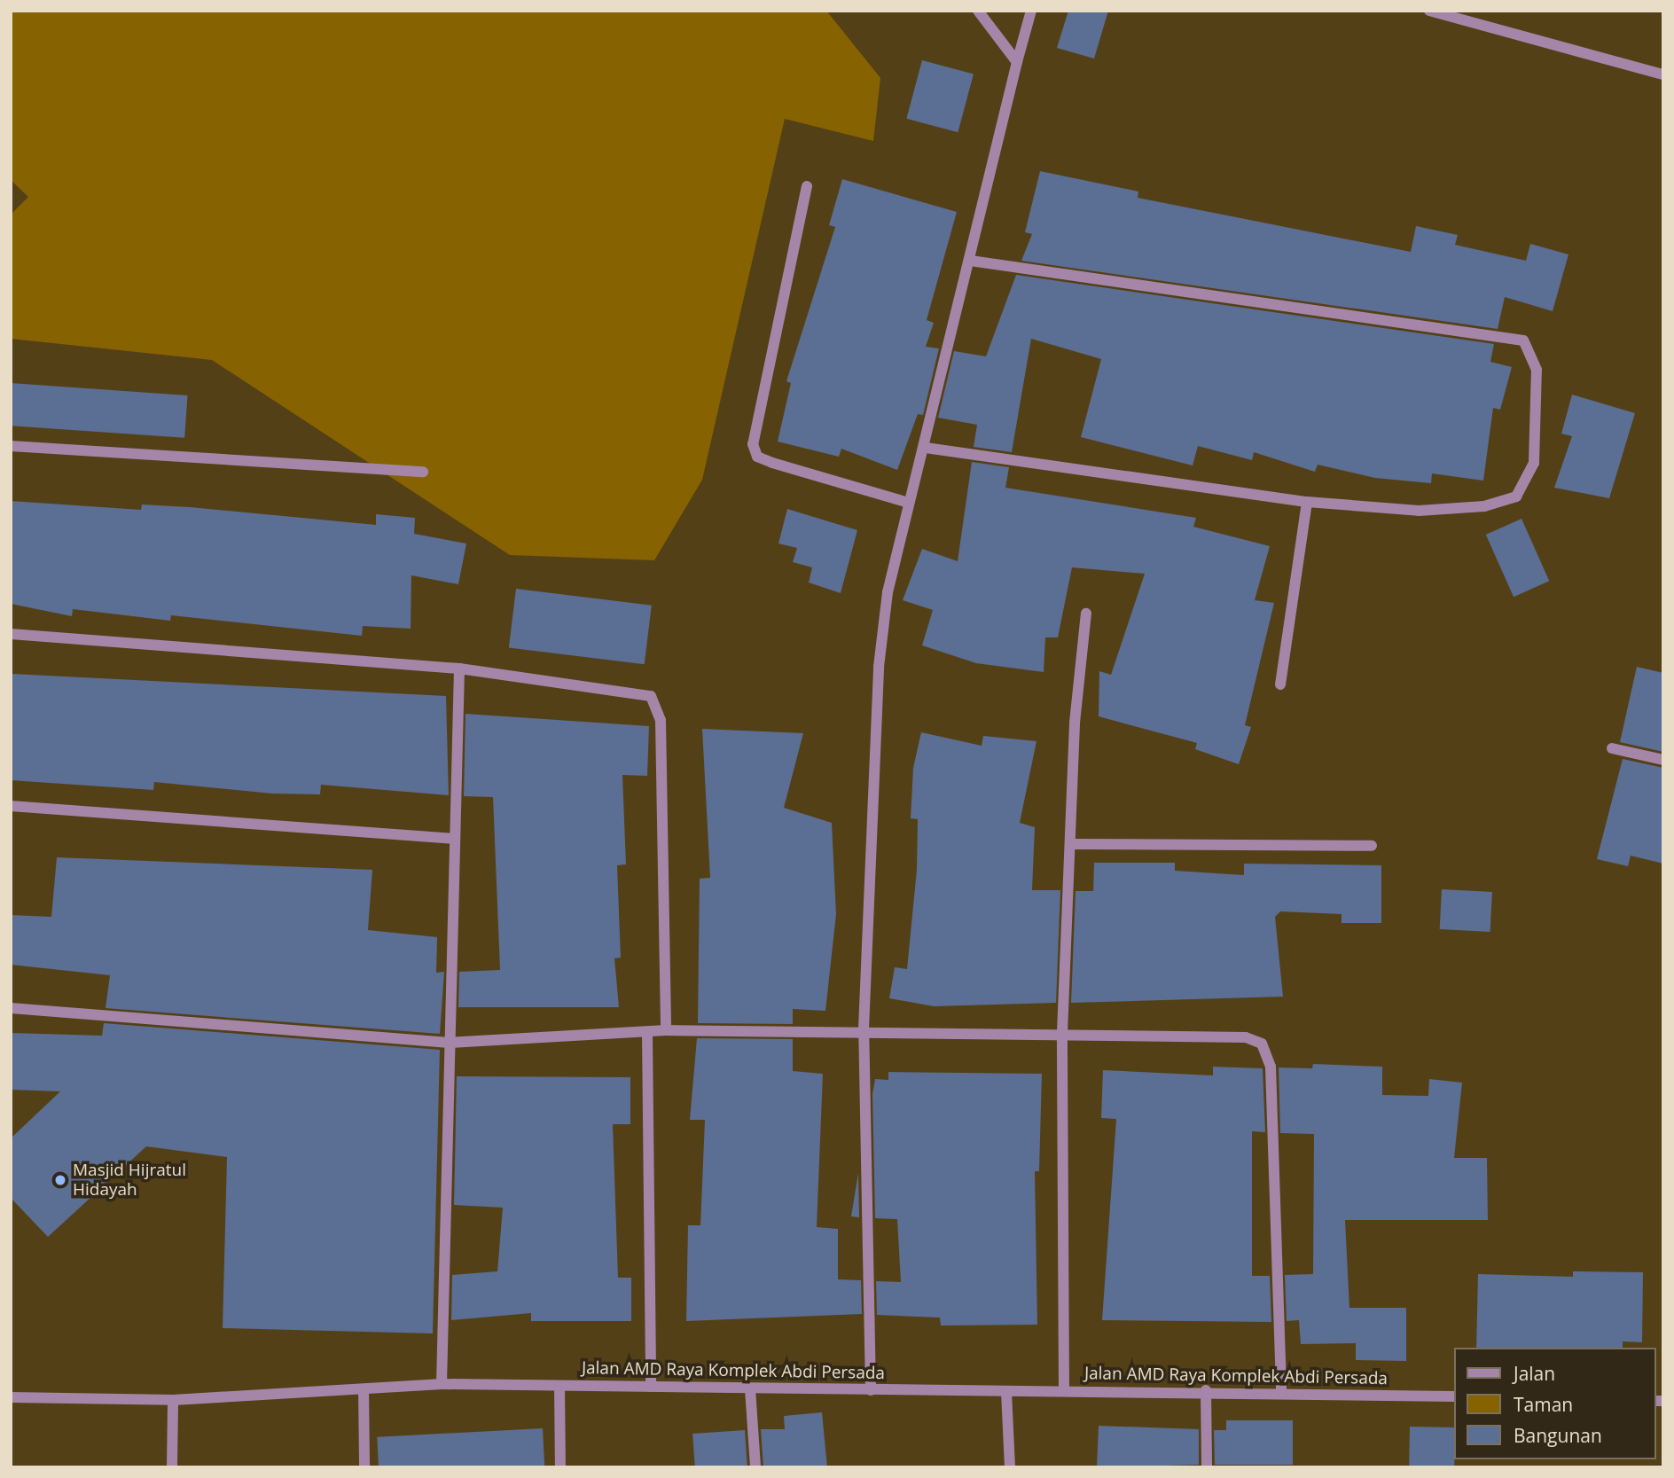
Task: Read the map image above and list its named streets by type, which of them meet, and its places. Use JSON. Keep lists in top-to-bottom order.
{
  "streets": {
    "street": ["Jalan AMD Raya Komplek Abdi Persada"]
  },
  "places": ["Masjid Hijratul Hidayah"],
  "legend": ["Jalan", "Taman", "Bangunan"]
}
